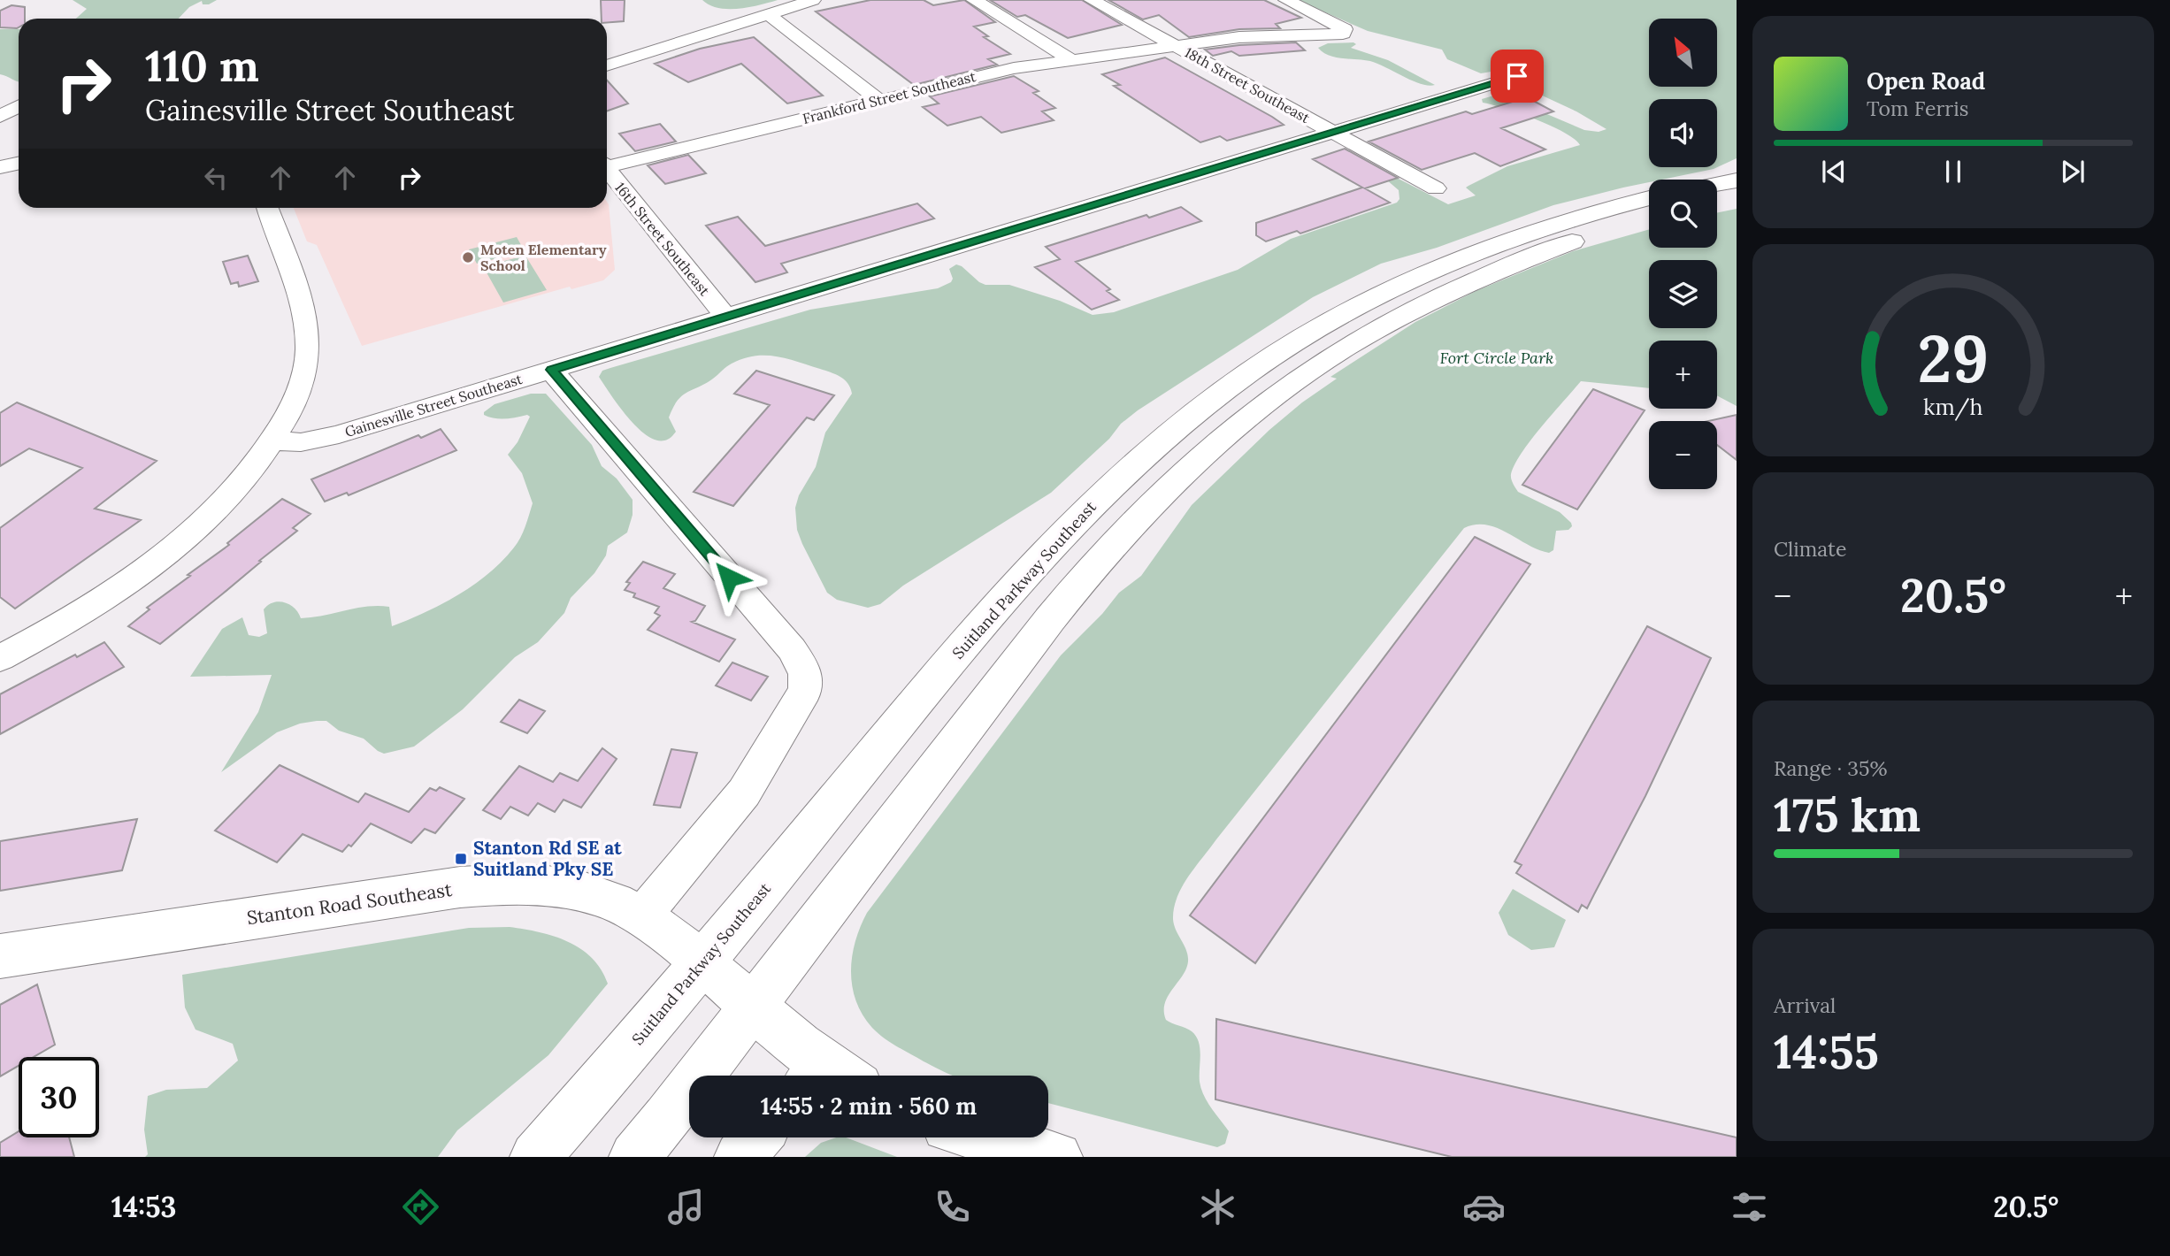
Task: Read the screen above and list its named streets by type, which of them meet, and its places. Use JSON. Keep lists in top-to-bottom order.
{
  "streets": {
    "main road": ["Suitland Parkway Southeast", "Stanton Road Southeast"],
    "street": [
      "18th Street Southeast",
      "Frankford Street Southeast",
      "16th Street Southeast",
      "Gainesville Street Southeast"
    ]
  },
  "crossings": [
    ["18th Street Southeast", "Frankford Street Southeast"],
    ["18th Street Southeast", "Gainesville Street Southeast"],
    ["16th Street Southeast", "Gainesville Street Southeast"],
    ["Suitland Parkway Southeast", "Stanton Road Southeast"]
  ],
  "parks": ["Fort Circle Park"],
  "places": {
    "other": ["Moten Elementary School"],
    "transit": ["Stanton Rd SE at Suitland Pky SE"]
  },
  "north": "top left",
  "page": {
    "map_buttons": ["+", "−"],
    "turn": ["110 m", "Gainesville Street Southeast"],
    "song": ["Open Road", "Tom Ferris"],
    "tile": [
      "Climate",
      ["Range · 35%", "175 km"],
      ["Arrival", "14:55"]
    ],
    "heat": ["−", "20.5°", "+"],
    "limit": "30",
    "trip": "14:55 · 2 min · 560 m",
    "tabs": ["14:53", "20.5°"],
    "gauge": ["29", "km/h"]
  }
}
